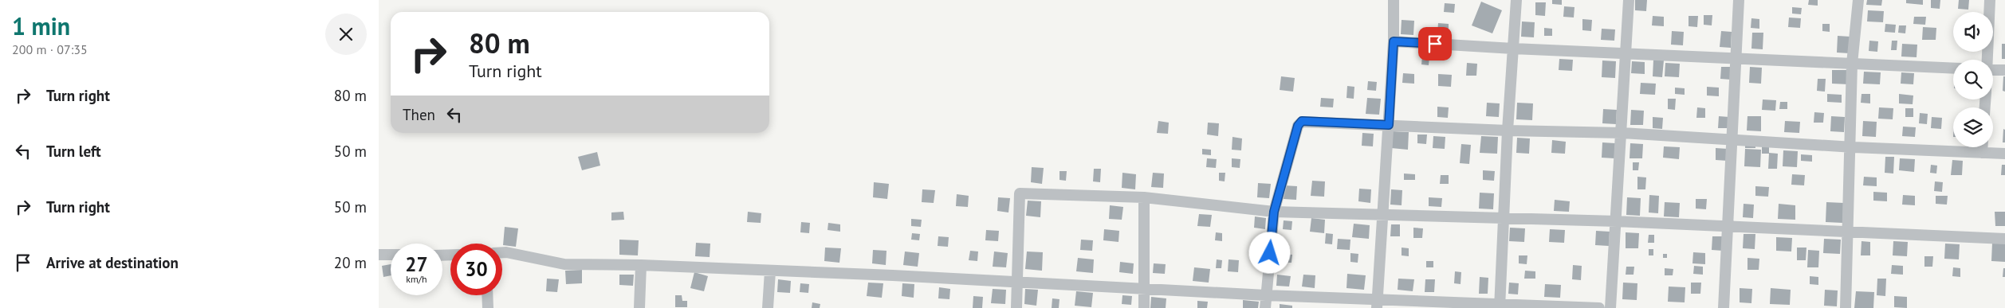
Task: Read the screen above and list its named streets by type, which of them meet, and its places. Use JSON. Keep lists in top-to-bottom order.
{
  "page": {
    "heading": ["1 min", "200 m · 07:35"],
    "turn": ["80 m", "Turn right"],
    "list": [
      {
        "name": "Turn right",
        "value": "80 m"
      },
      {
        "name": "Turn left",
        "value": "50 m"
      },
      {
        "name": "Turn right",
        "value": "50 m"
      },
      {
        "name": "Arrive at destination",
        "value": "20 m"
      }
    ],
    "then": "Then",
    "speed": "27 km/h",
    "limit": "30"
  }
}
